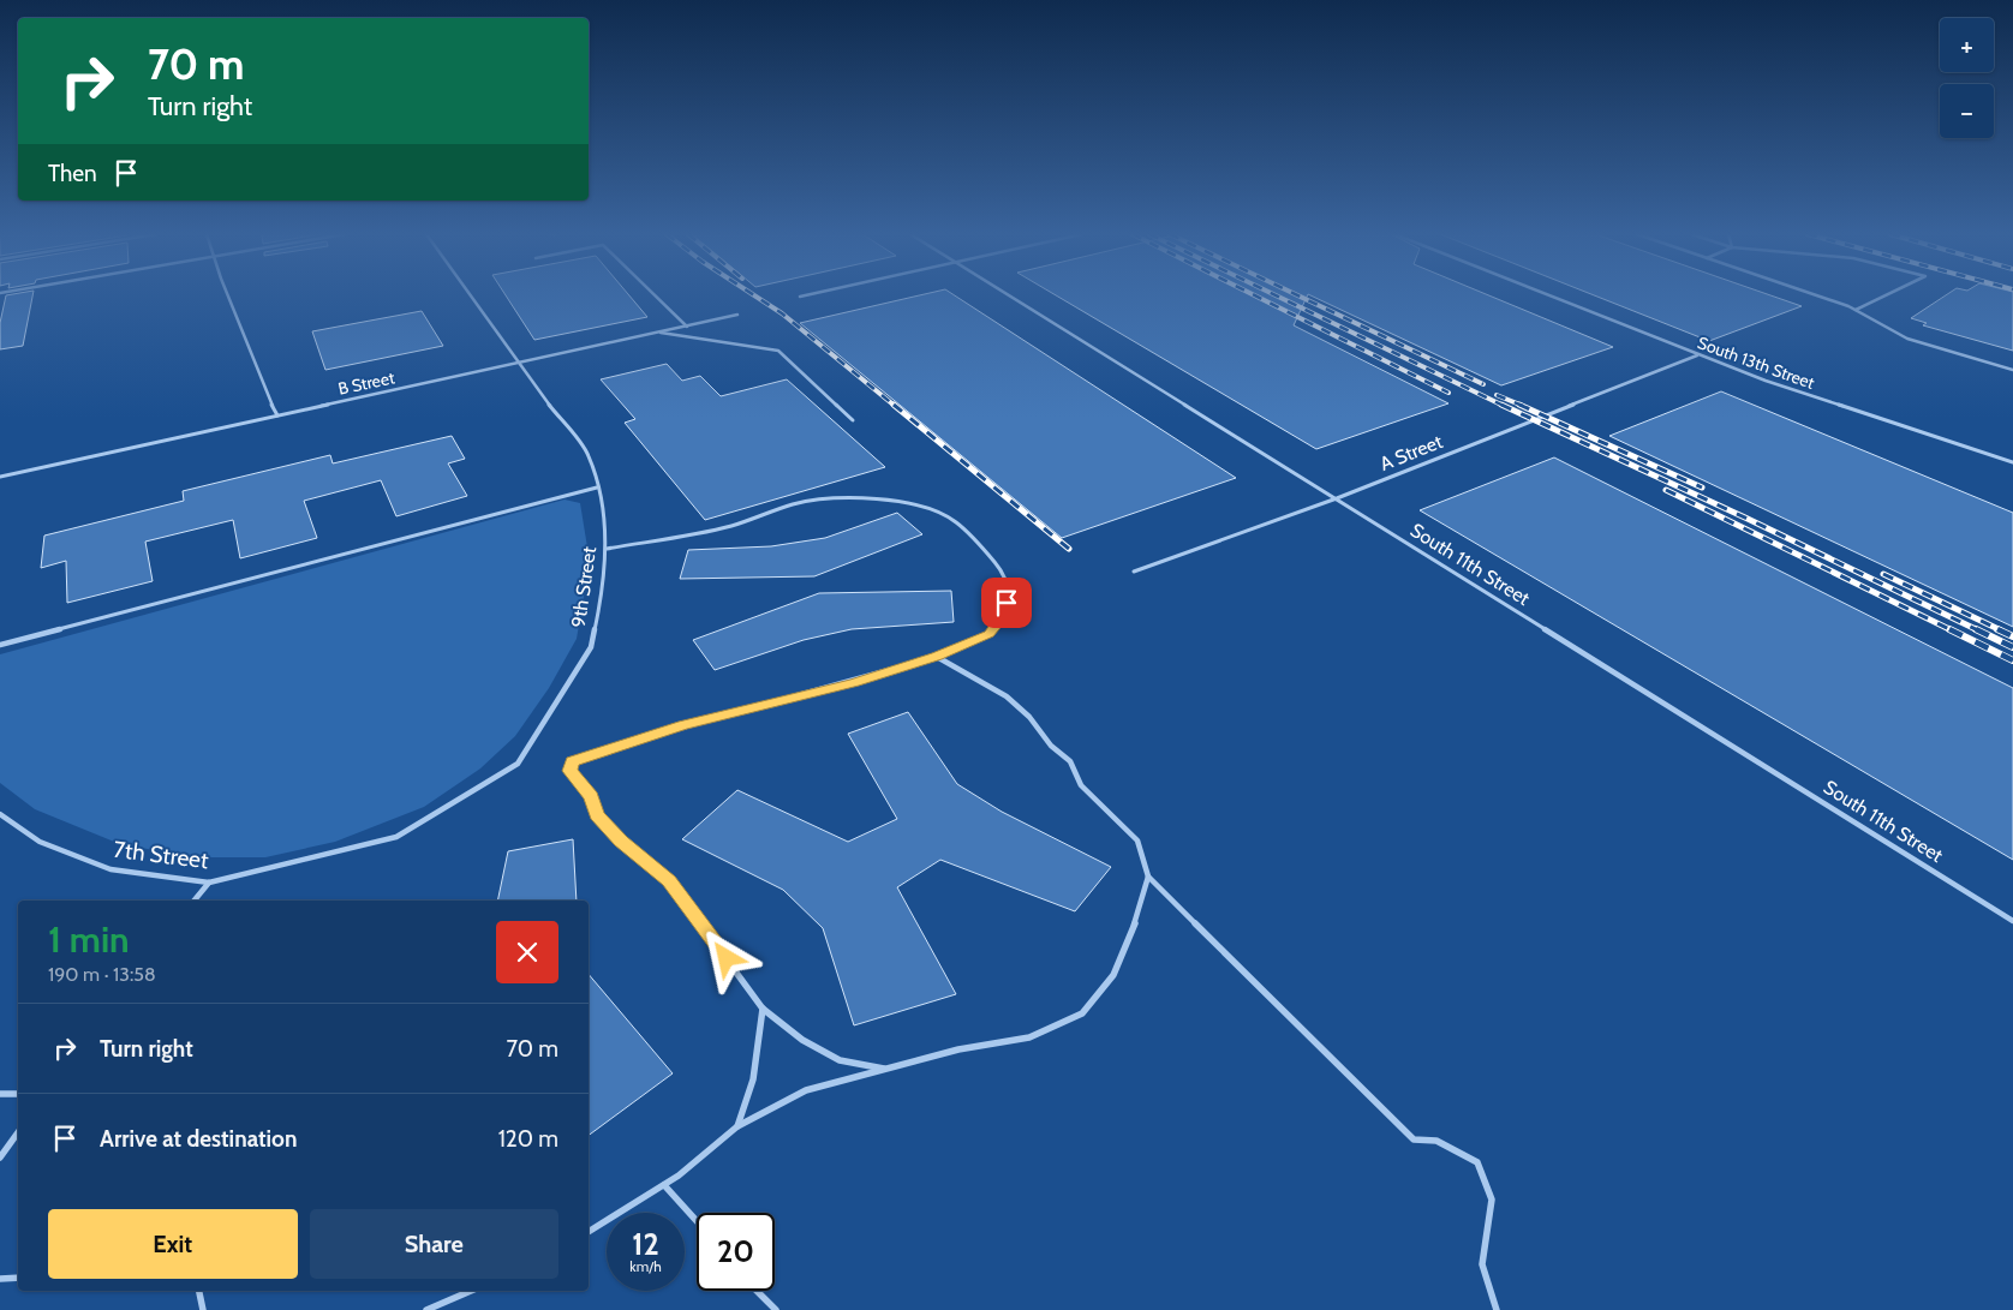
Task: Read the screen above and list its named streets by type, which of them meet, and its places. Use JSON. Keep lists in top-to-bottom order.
{
  "streets": {
    "lane": [
      "South 13th Street",
      "B Street",
      "A Street",
      "South 11th Street",
      "9th Street",
      "7th Street"
    ]
  },
  "crossings": [
    ["South 13th Street", "A Street"],
    ["B Street", "9th Street"],
    ["A Street", "South 11th Street"],
    ["9th Street", "7th Street"]
  ],
  "page": {
    "map_buttons": ["+", "−"],
    "turn": ["70 m", "Turn right"],
    "then": "Then",
    "heading": ["1 min", "190 m · 13:58"],
    "list": [
      {
        "name": "Turn right",
        "value": "70 m"
      },
      {
        "name": "Arrive at destination",
        "value": "120 m"
      }
    ],
    "buttons": ["Exit", "Share"],
    "speed": "12 km/h",
    "limit": "20"
  }
}
